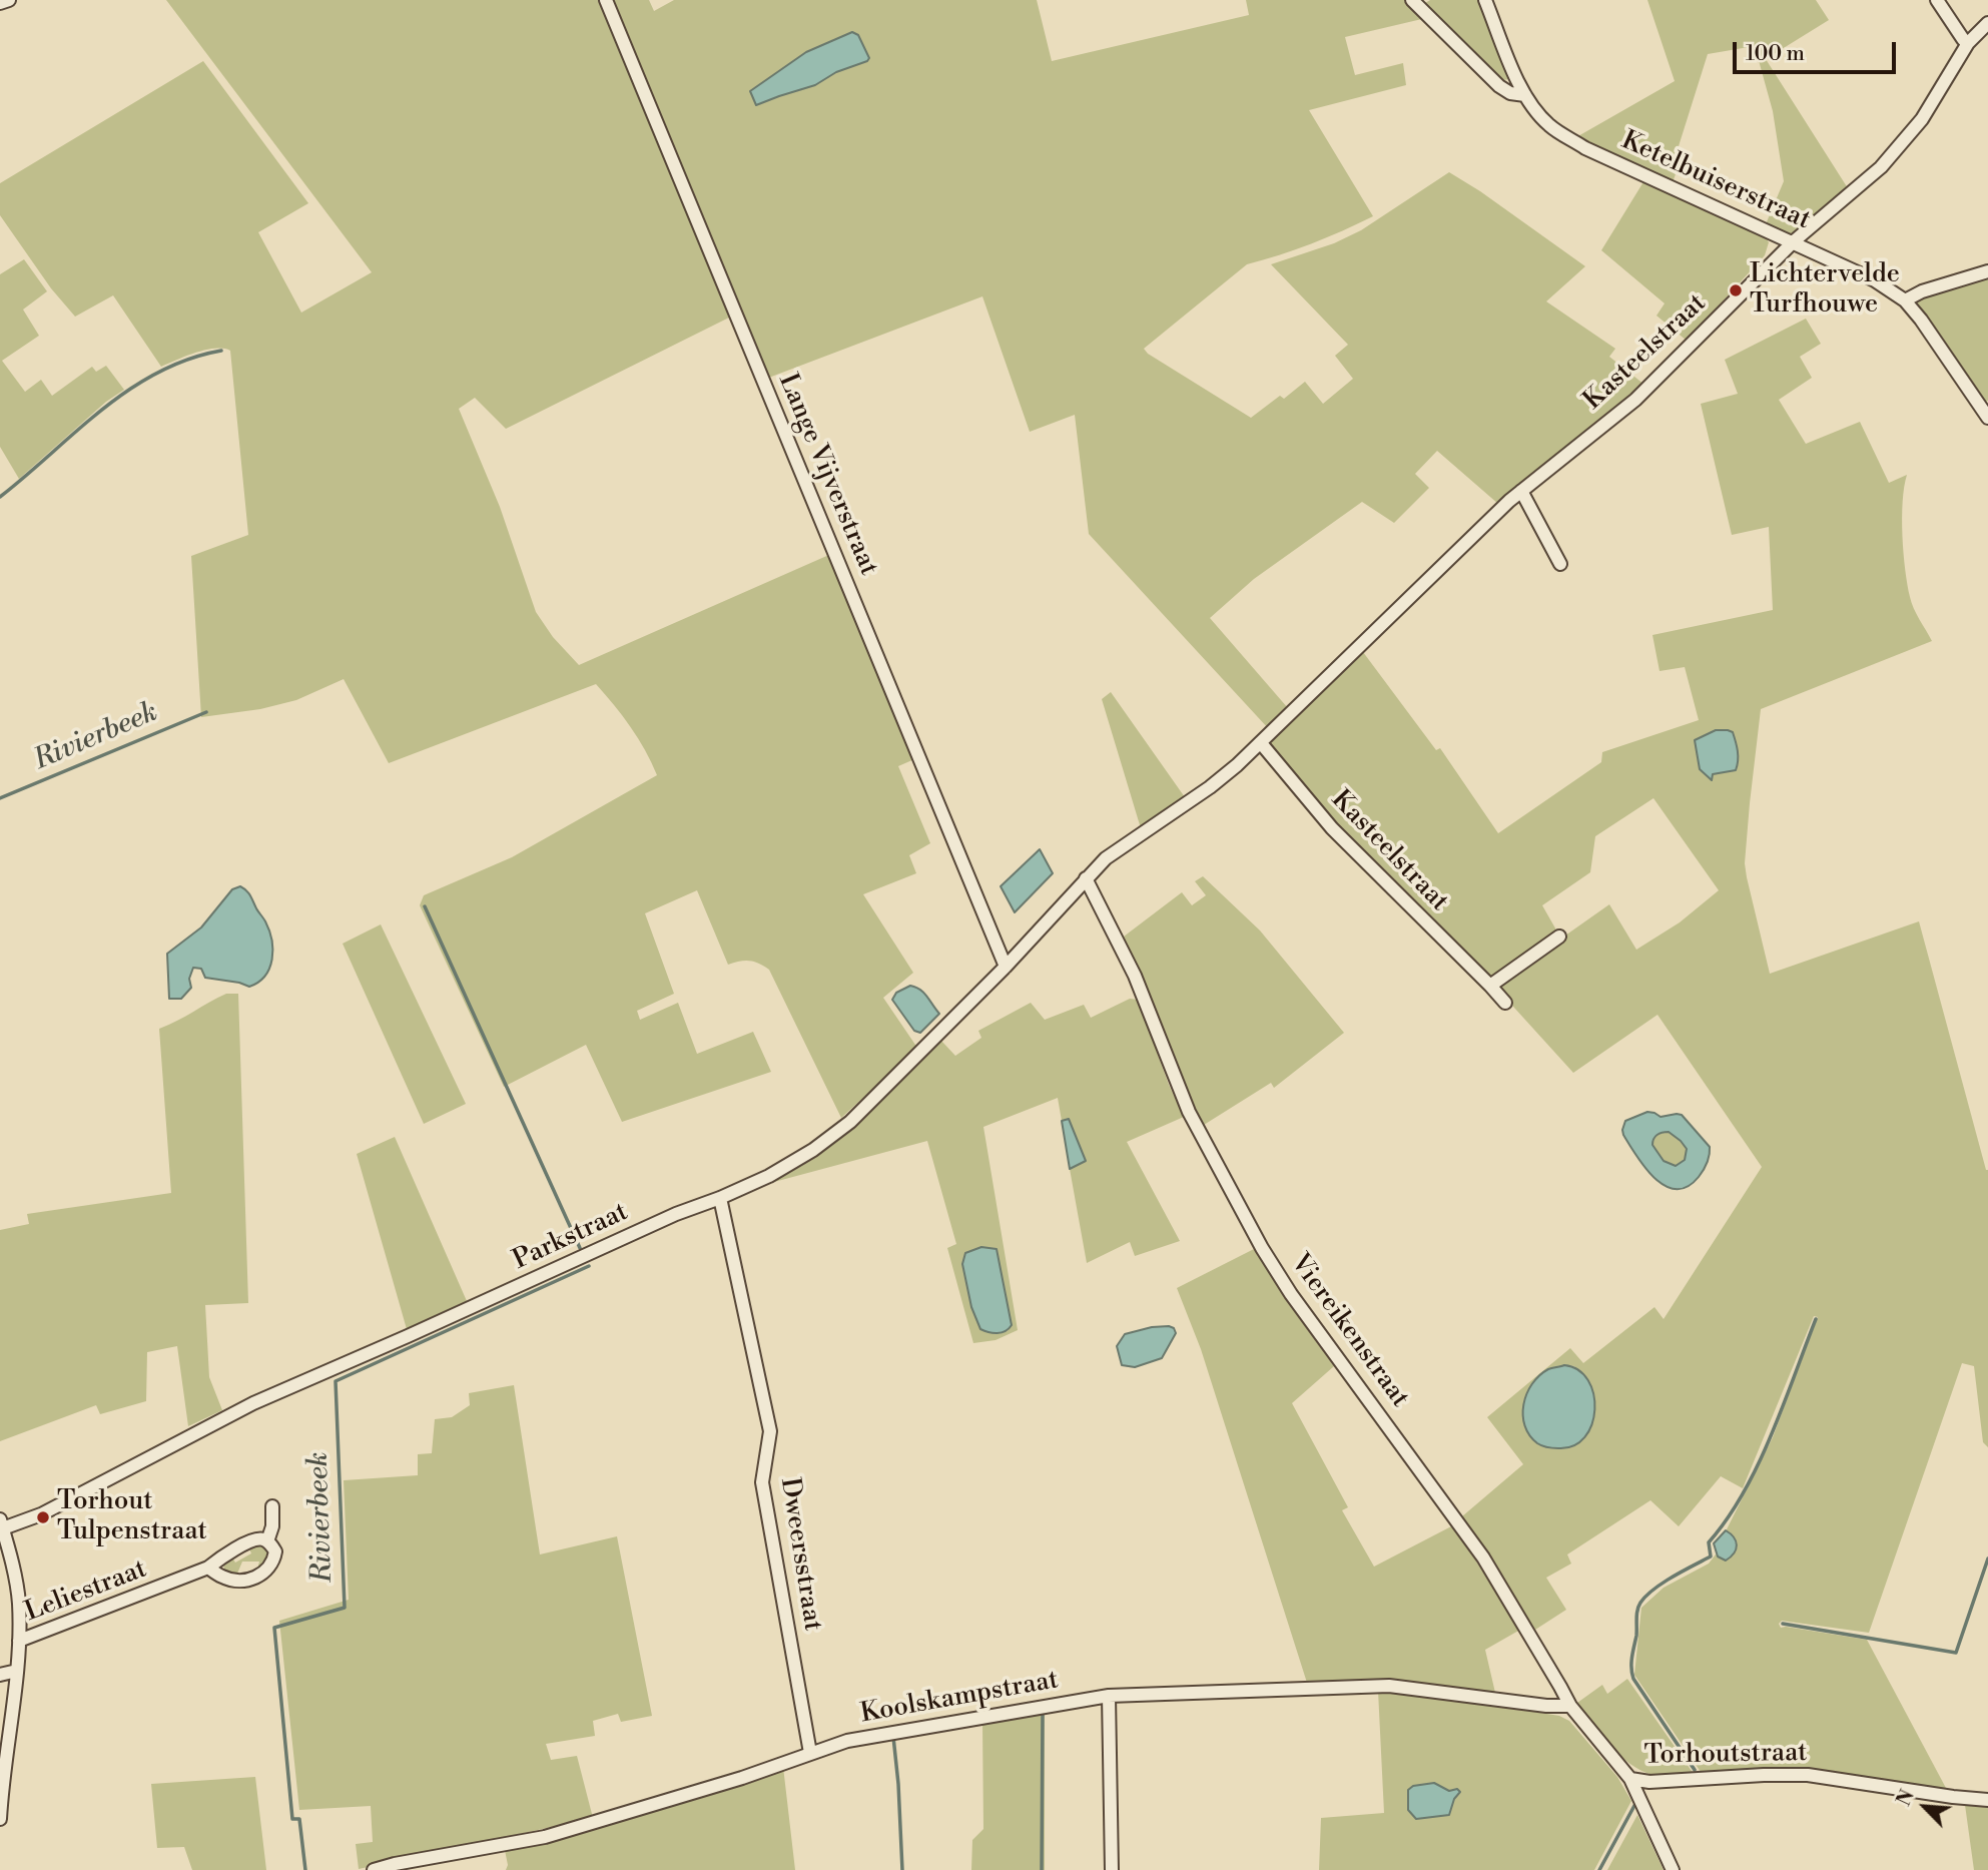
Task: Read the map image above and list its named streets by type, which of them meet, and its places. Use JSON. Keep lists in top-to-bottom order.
{
  "streets": {
    "street": [
      "Ketelbuiserstraat",
      "Kasteelstraat",
      "Lange Vijverstraat",
      "Parkstraat",
      "Viereikenstraat",
      "Dweersstraat",
      "Leliestraat",
      "Koolskampstraat",
      "Torhoutstraat"
    ]
  },
  "crossings": [
    ["Ketelbuiserstraat", "Kasteelstraat"],
    ["Kasteelstraat", "Parkstraat"],
    ["Kasteelstraat", "Viereikenstraat"],
    ["Lange Vijverstraat", "Parkstraat"],
    ["Parkstraat", "Viereikenstraat"],
    ["Parkstraat", "Dweersstraat"],
    ["Viereikenstraat", "Koolskampstraat"],
    ["Viereikenstraat", "Torhoutstraat"],
    ["Dweersstraat", "Koolskampstraat"]
  ],
  "water": ["Rivierbeek"],
  "places": ["Lichtervelde Turfhouwe", "Torhout Tulpenstraat"],
  "scale_bar": "100 m",
  "north": "top left"
}
